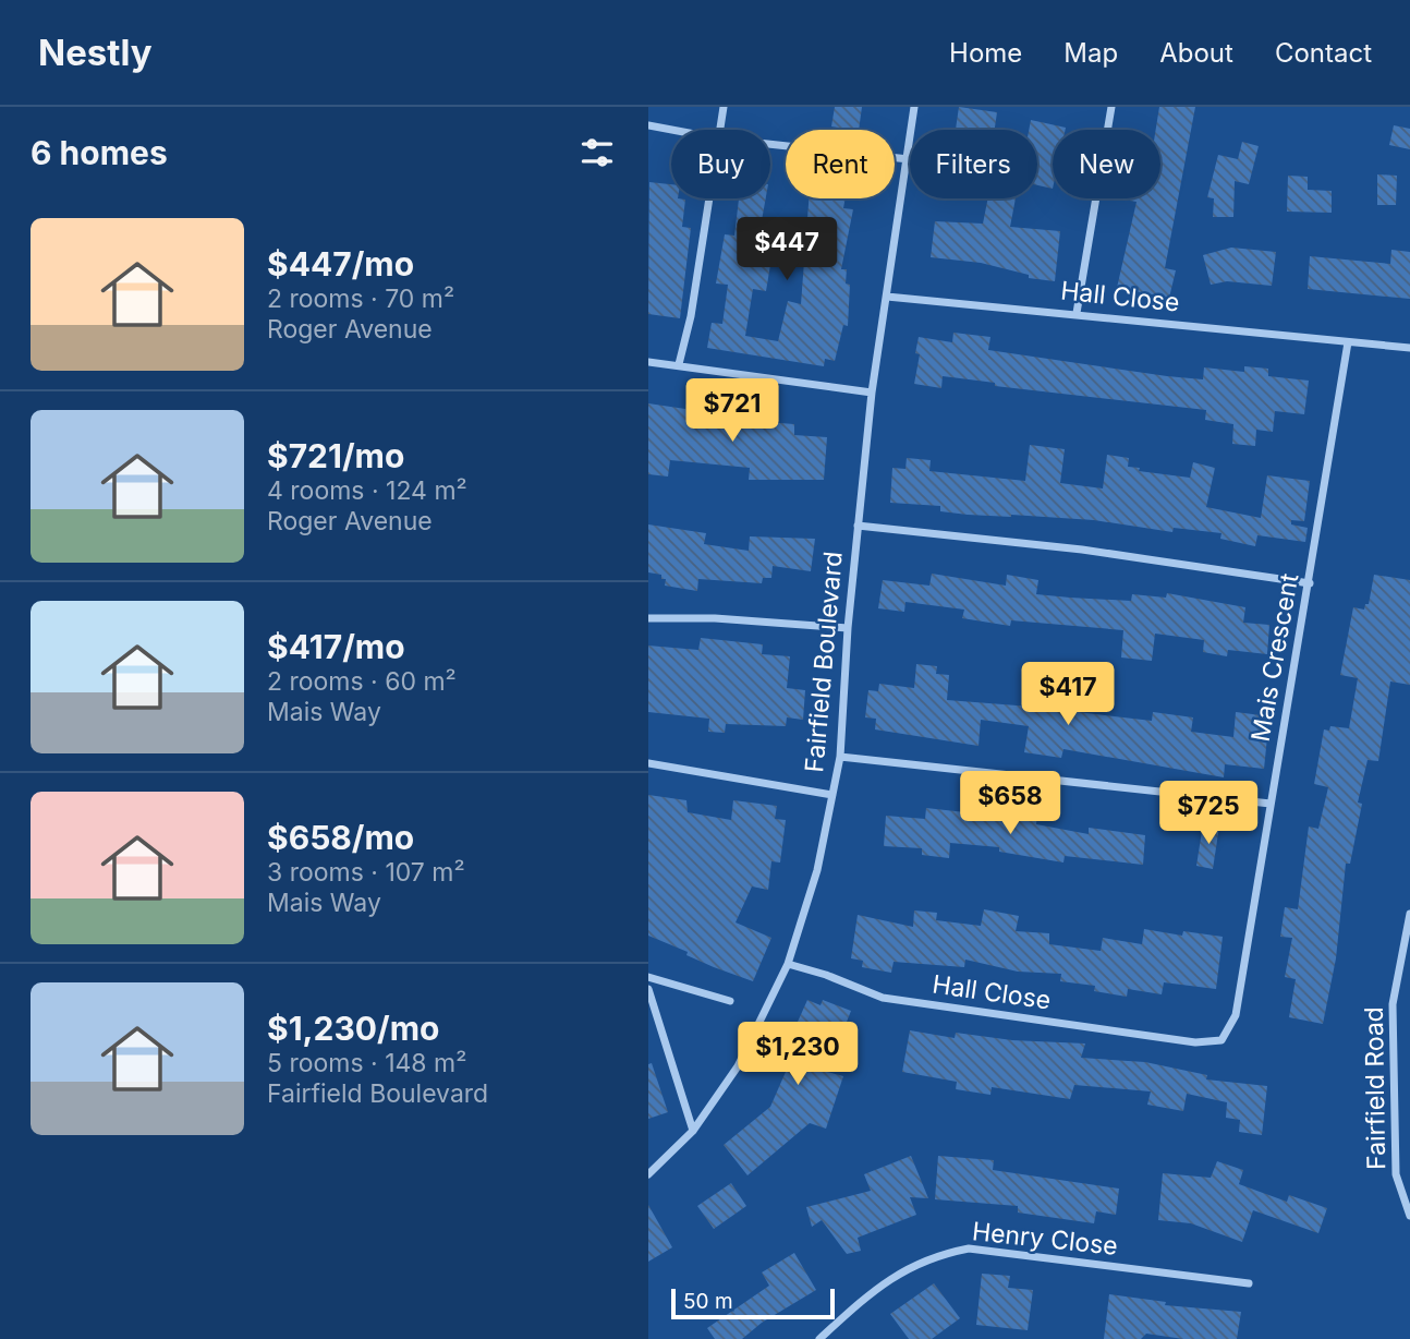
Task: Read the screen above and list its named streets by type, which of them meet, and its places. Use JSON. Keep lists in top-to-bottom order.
{
  "streets": {
    "street": [
      "Hall Close",
      "Mais Crescent",
      "Fairfield Boulevard",
      "Fairfield Road",
      "Henry Close"
    ]
  },
  "crossings": [
    ["Hall Close", "Mais Crescent"],
    ["Hall Close", "Fairfield Boulevard"]
  ],
  "scale_bar": "50 m",
  "page": {
    "header": "Nestly",
    "nav": [
      "Home",
      "Map",
      "About",
      "Contact"
    ],
    "heading": "6 homes",
    "chip": [
      "Buy",
      "Rent",
      "Filters",
      "New"
    ],
    "list": [
      {
        "name": "$447/mo",
        "note": "2 rooms · 70 m² · Roger Avenue"
      },
      {
        "name": "$721/mo",
        "note": "4 rooms · 124 m² · Roger Avenue"
      },
      {
        "name": "$417/mo",
        "note": "2 rooms · 60 m² · Mais Way"
      },
      {
        "name": "$658/mo",
        "note": "3 rooms · 107 m² · Mais Way"
      },
      {
        "name": "$1,230/mo",
        "note": "5 rooms · 148 m² · Fairfield Boulevard"
      }
    ],
    "price": [
      "$447",
      "$721",
      "$417",
      "$658",
      "$725",
      "$1,230"
    ],
    "scale": "50 m"
  }
}
